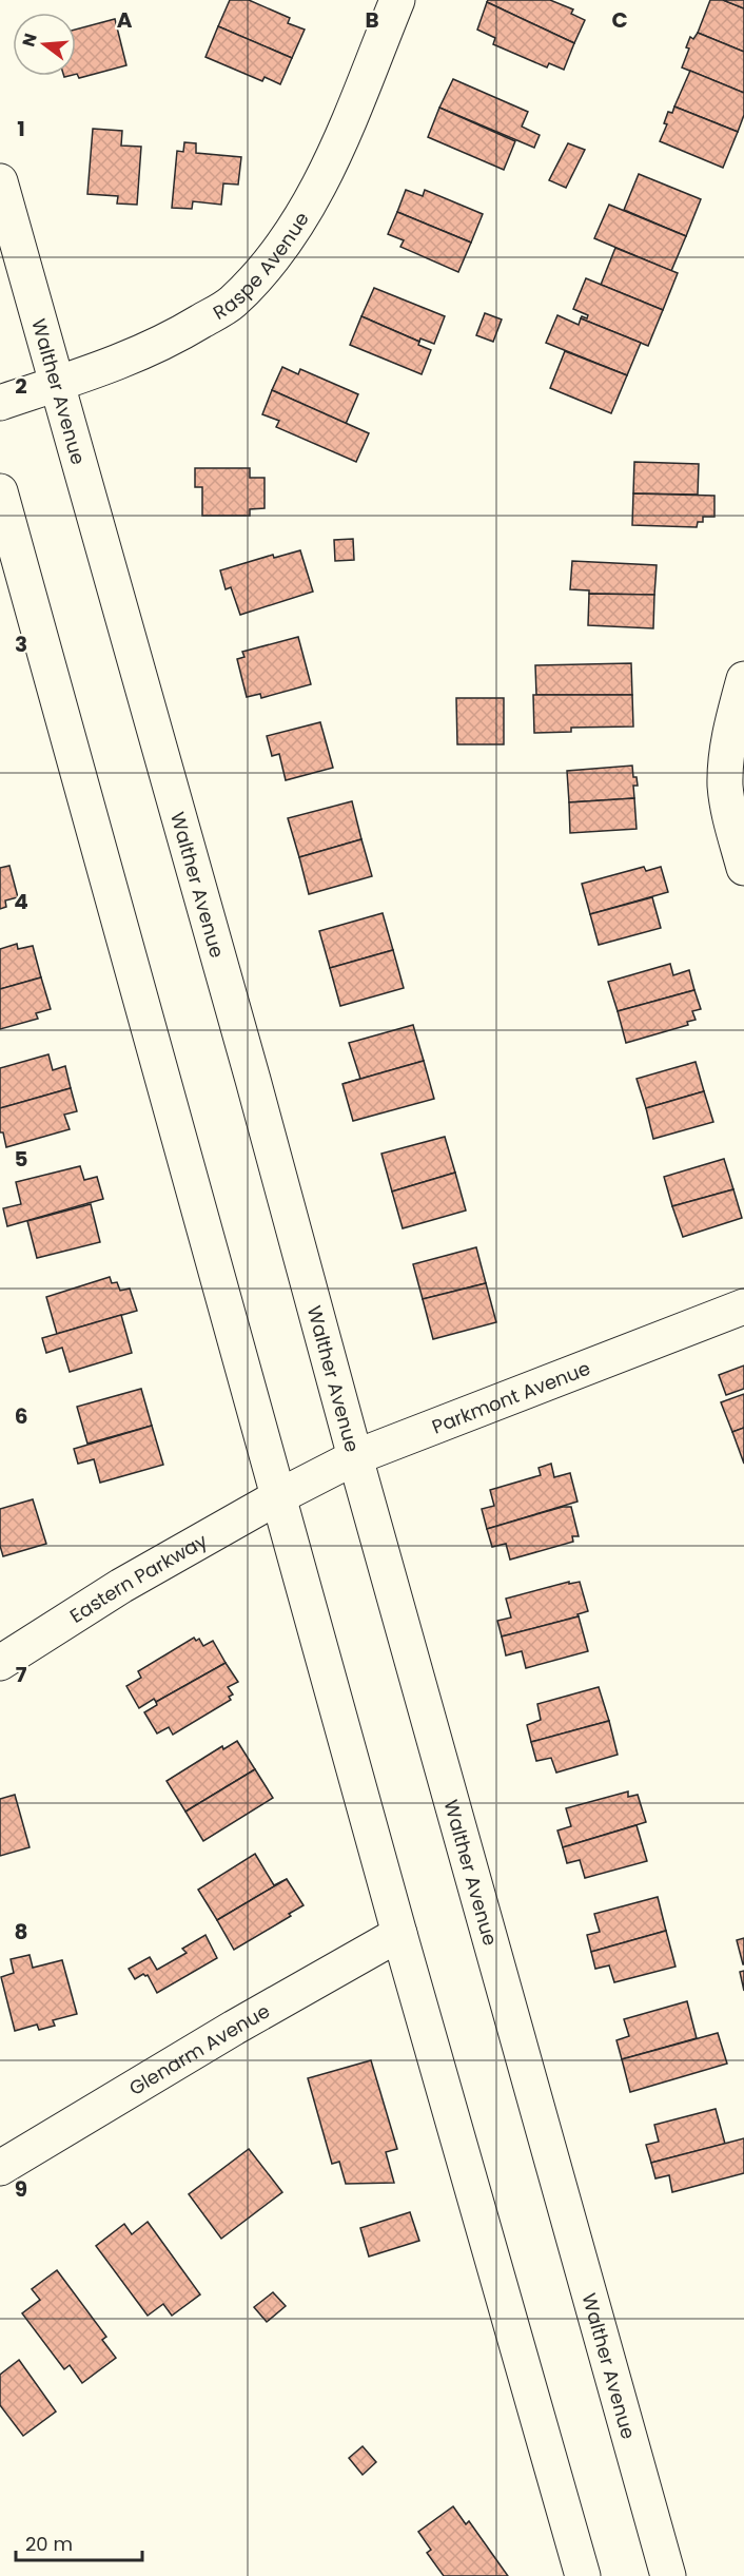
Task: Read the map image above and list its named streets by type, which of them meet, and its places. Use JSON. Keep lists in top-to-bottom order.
{
  "streets": {
    "main road": [
      "Raspe Avenue",
      "Walther Avenue",
      "Parkmont Avenue",
      "Eastern Parkway",
      "Glenarm Avenue"
    ]
  },
  "crossings": [
    ["Raspe Avenue", "Walther Avenue"],
    ["Walther Avenue", "Parkmont Avenue"],
    ["Parkmont Avenue", "Eastern Parkway"]
  ],
  "scale_bar": "20 m",
  "north": "left",
  "grid": {
    "columns": ["A", "B", "C"],
    "rows": [
      "1",
      "2",
      "3",
      "4",
      "5",
      "6",
      "7",
      "8",
      "9"
    ]
  }
}
